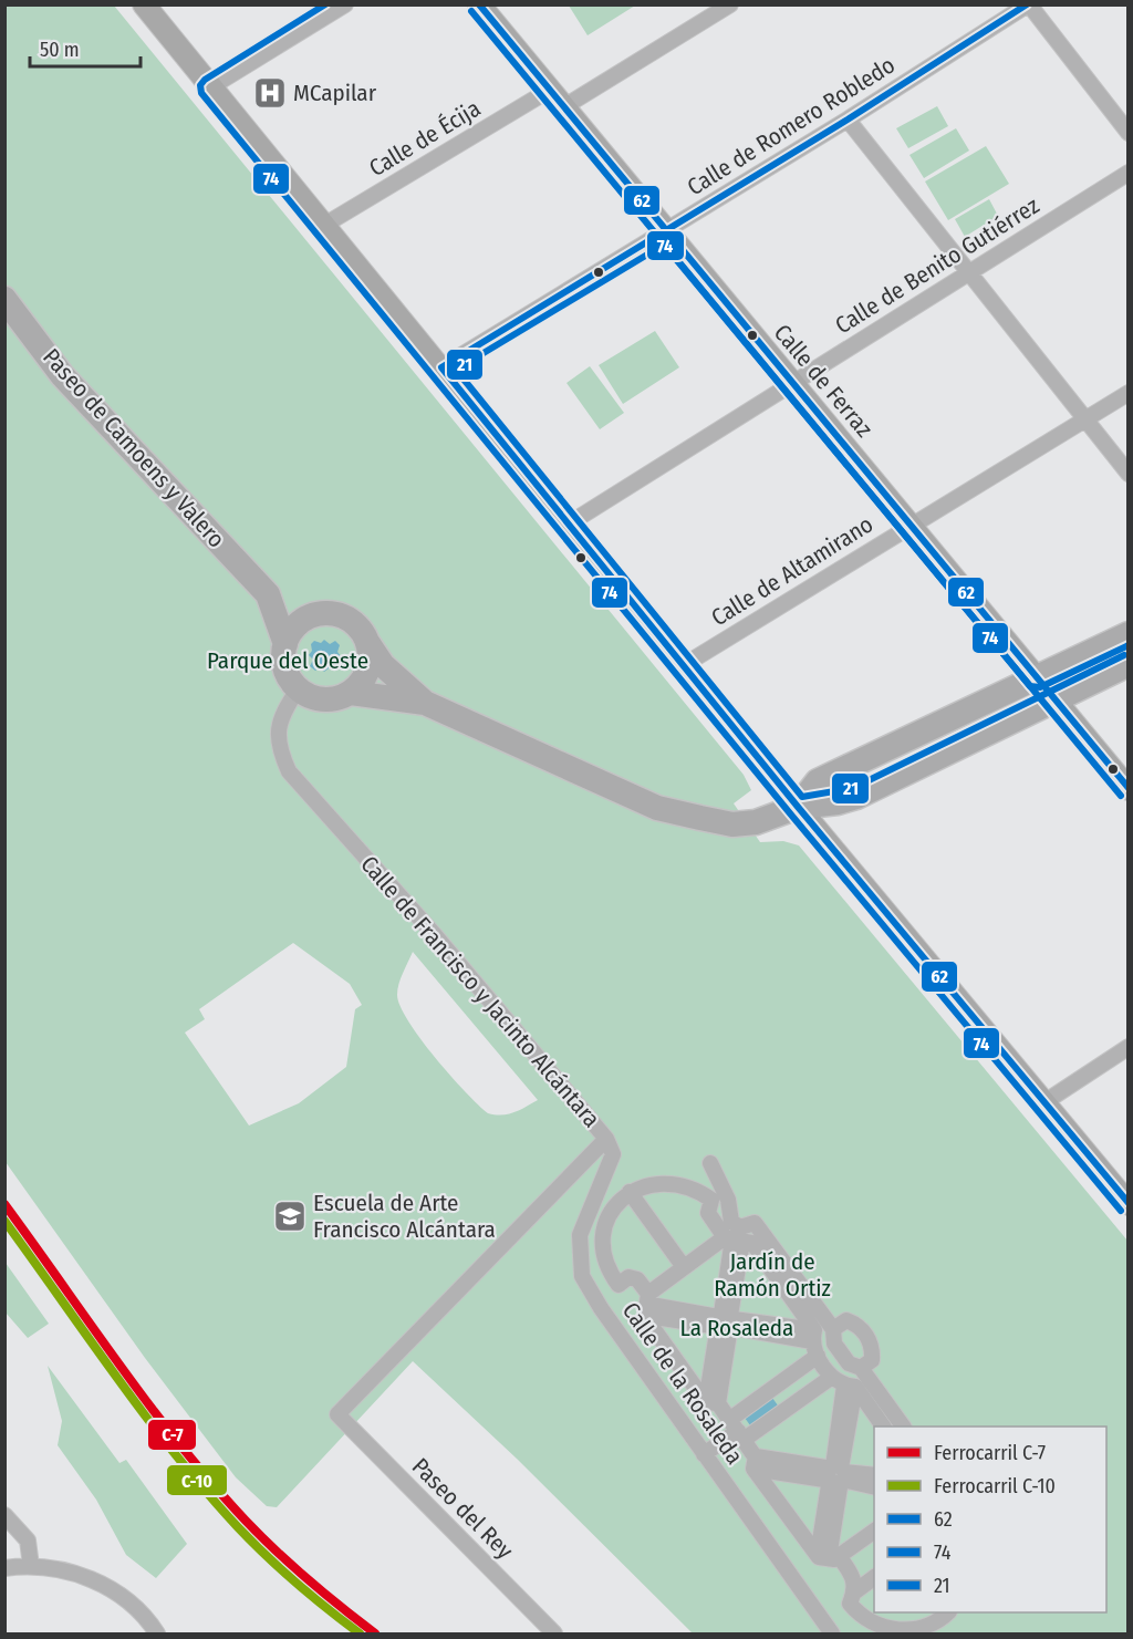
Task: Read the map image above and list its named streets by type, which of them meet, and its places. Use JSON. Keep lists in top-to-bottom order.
{
  "streets": {
    "main road": ["Calle de Ferraz", "Paseo de Camoens y Valero"],
    "street": [
      "Calle de Romero Robledo",
      "Calle de Écija",
      "Calle de Benito Gutiérrez",
      "Calle de Altamirano",
      "Calle de Francisco y Jacinto Alcántara",
      "Calle de la Rosaleda",
      "Paseo del Rey"
    ]
  },
  "crossings": [
    ["Calle de Romero Robledo", "Calle de Ferraz"],
    ["Calle de Écija", "Calle de Ferraz"],
    ["Calle de Benito Gutiérrez", "Calle de Ferraz"],
    ["Calle de Ferraz", "Calle de Altamirano"],
    ["Calle de Francisco y Jacinto Alcántara", "Calle de la Rosaleda"],
    ["Calle de Francisco y Jacinto Alcántara", "Paseo del Rey"]
  ],
  "parks": ["Parque del Oeste", "Jardín de Ramón Ortiz", "La Rosaleda"],
  "places": {
    "hospital": ["MCapilar"],
    "school or university": ["Escuela de Arte Francisco Alcántara"]
  },
  "lines": [
    "transit line 62",
    "transit line 74",
    "transit line 21",
    "rail line C-7",
    "rail line C-10"
  ],
  "legend": [
    "Ferrocarril C-7",
    "Ferrocarril C-10",
    "62",
    "74",
    "21"
  ],
  "scale_bar": "50 m"
}
